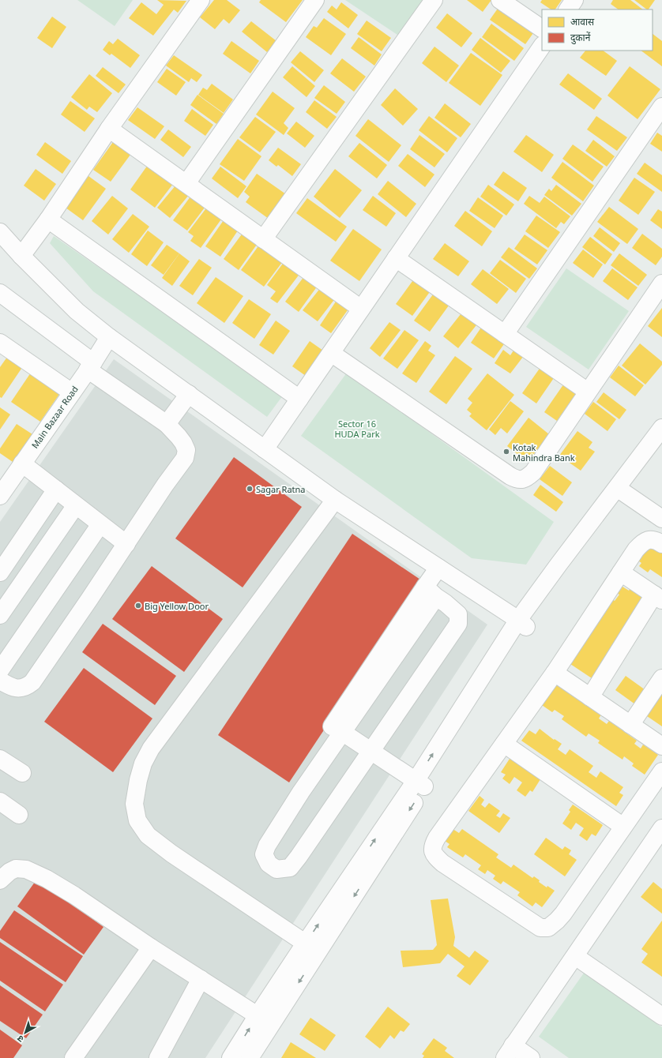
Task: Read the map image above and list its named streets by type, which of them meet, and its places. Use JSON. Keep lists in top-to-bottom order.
{
  "streets": {
    "street": ["Main Bazaar Road"]
  },
  "parks": ["Sector 16 HUDA Park"],
  "places": ["Kotak Mahindra Bank", "Sagar Ratna", "Big Yellow Door"],
  "legend": ["आवास", "दुकानें"],
  "north": "bottom left"
}
